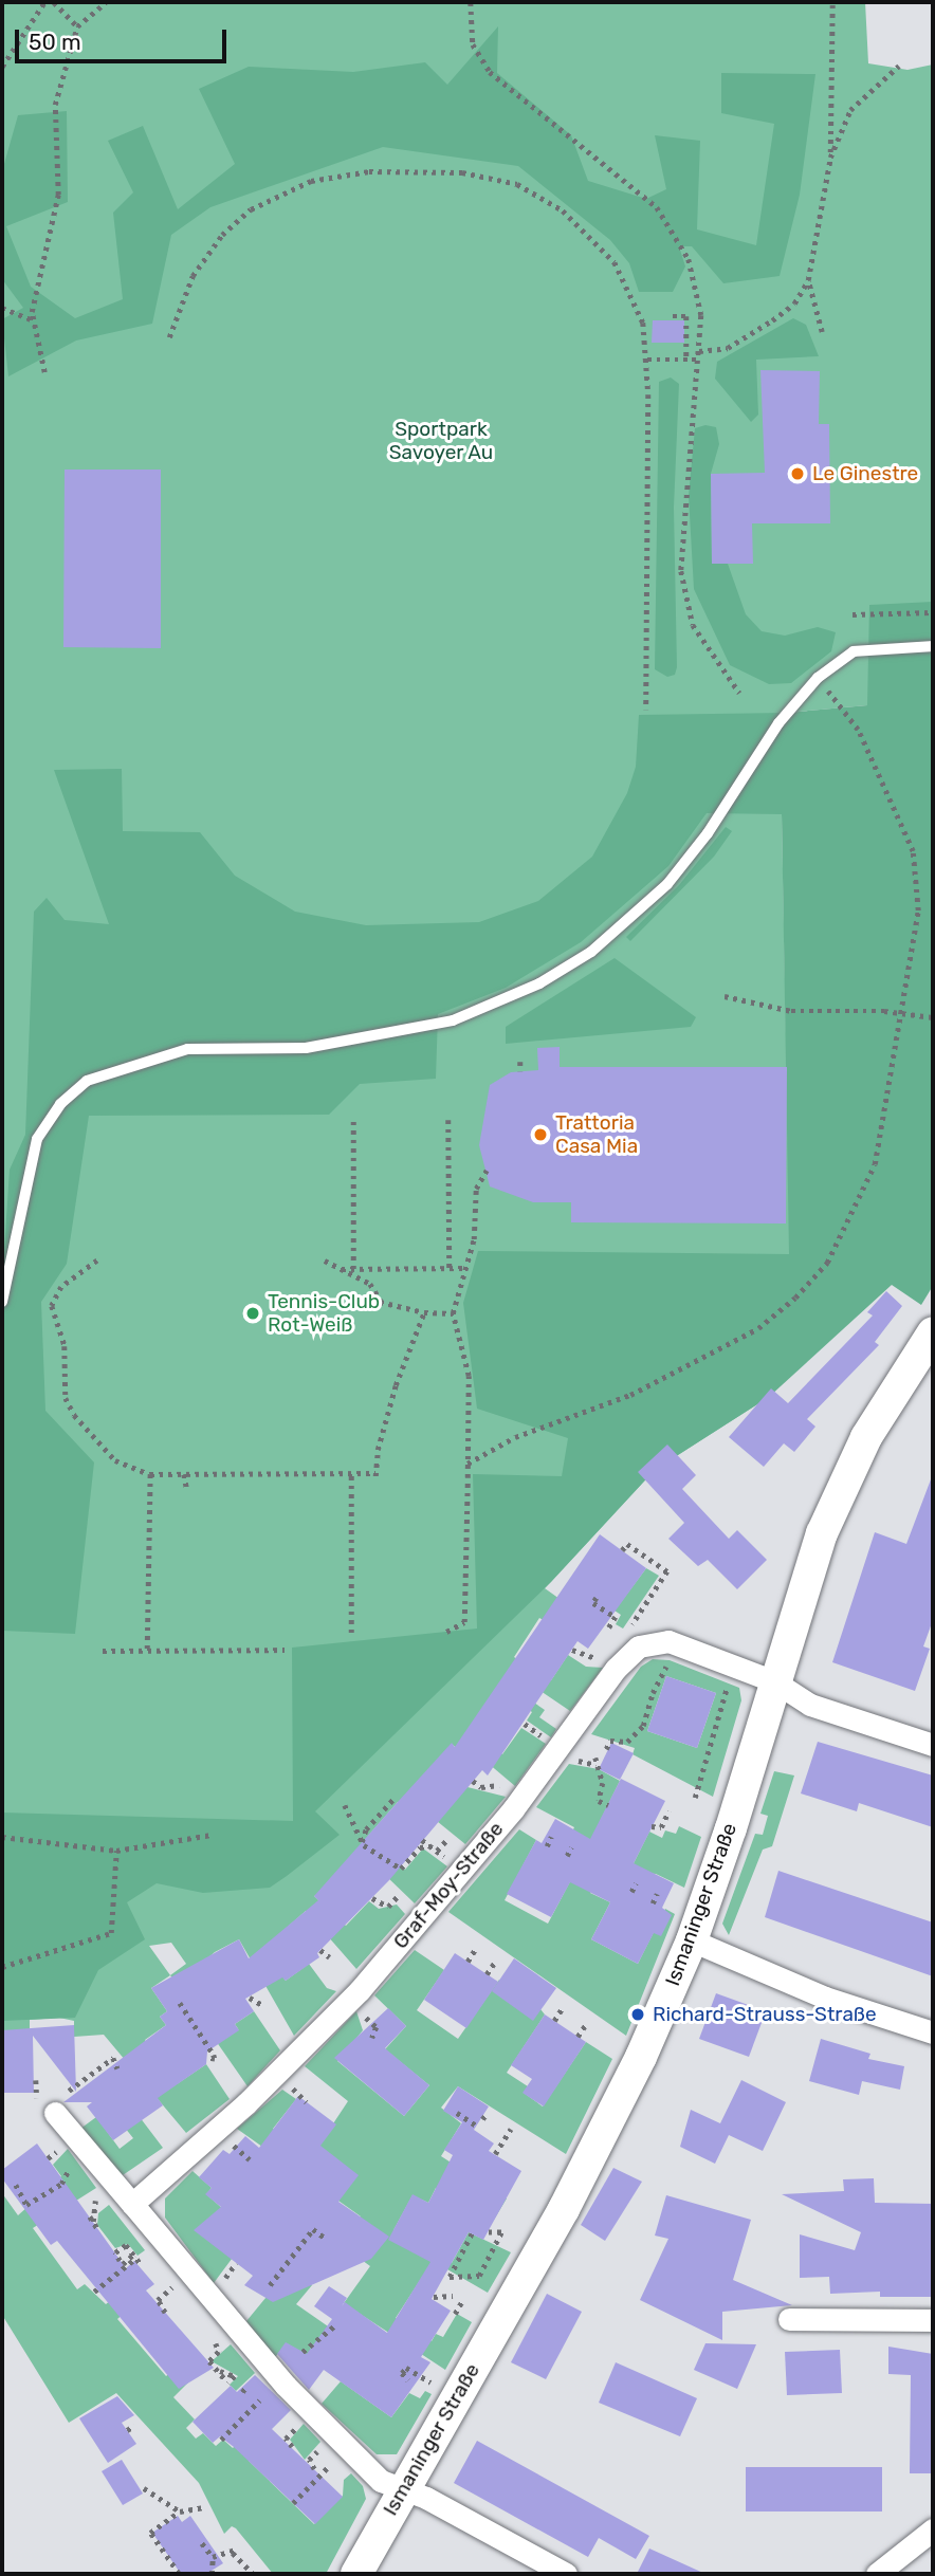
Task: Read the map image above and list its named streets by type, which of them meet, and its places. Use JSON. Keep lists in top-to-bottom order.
{
  "streets": {
    "street": ["Graf-Moy-Straße", "Ismaninger Straße"]
  },
  "crossings": [
    ["Graf-Moy-Straße", "Ismaninger Straße"]
  ],
  "parks": ["Sportpark Savoyer Au"],
  "places": [
    "Le Ginestre",
    "Trattoria Casa Mia",
    "Tennis-Club Rot-Weiß",
    "Richard-Strauss-Straße"
  ],
  "scale_bar": "50 m"
}
